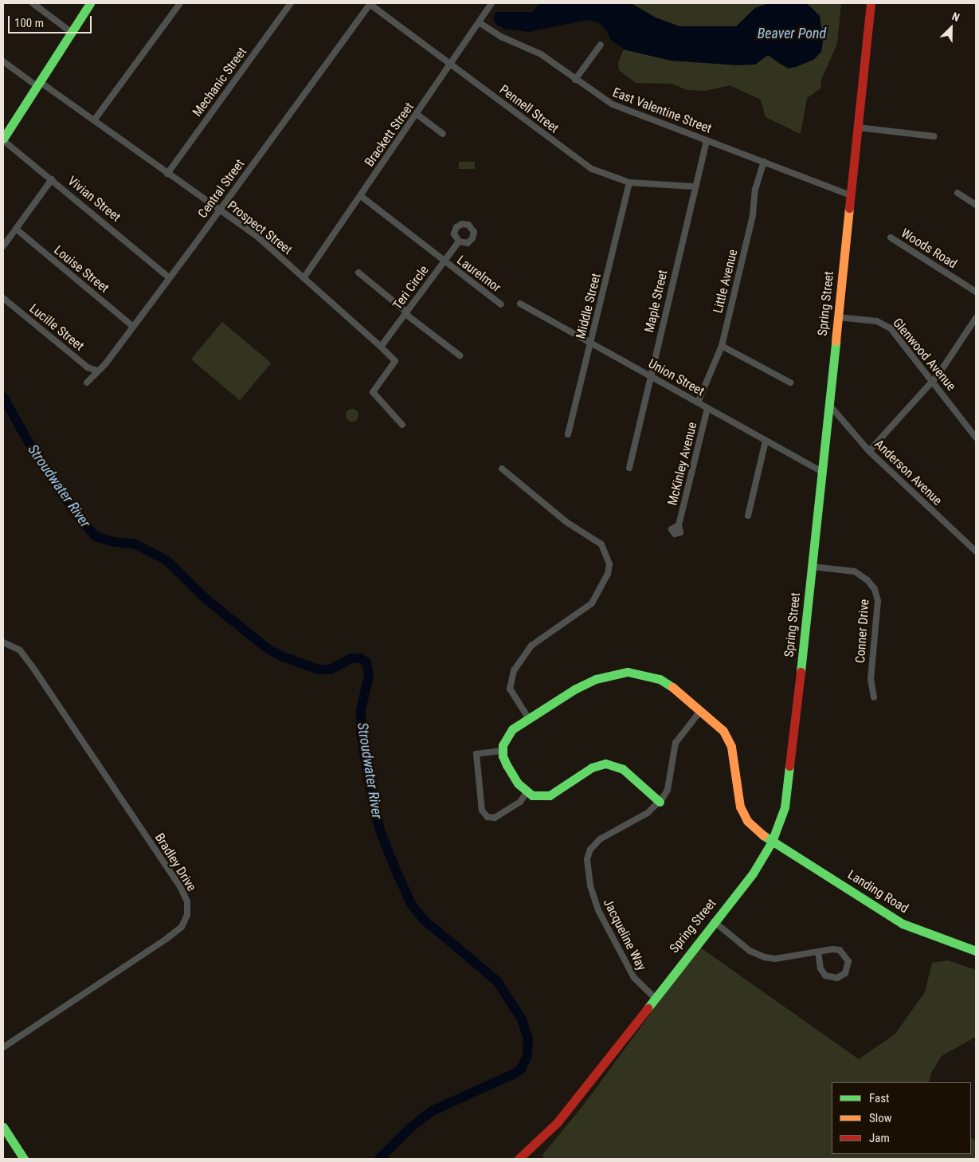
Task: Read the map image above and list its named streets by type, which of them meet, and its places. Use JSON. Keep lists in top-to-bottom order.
{
  "streets": {
    "main road": ["Spring Street", "Landing Road"],
    "street": [
      "Mechanic Street",
      "Pennell Street",
      "East Valentine Street",
      "Brackett Street",
      "Central Street",
      "Vivian Street",
      "Prospect Street",
      "Woods Road",
      "Louise Street",
      "Laurelmor",
      "Little Avenue",
      "Teri Circle",
      "Maple Street",
      "Middle Street",
      "Lucille Street",
      "Glenwood Avenue",
      "Union Street",
      "McKinley Avenue",
      "Anderson Avenue",
      "Conner Drive",
      "Bradley Drive",
      "Jacqueline Way"
    ]
  },
  "crossings": [
    ["Mechanic Street", "Prospect Street"],
    ["Pennell Street", "Brackett Street"],
    ["Pennell Street", "Central Street"],
    ["Pennell Street", "Maple Street"],
    ["Pennell Street", "Middle Street"],
    ["East Valentine Street", "Brackett Street"],
    ["East Valentine Street", "Little Avenue"],
    ["East Valentine Street", "Maple Street"],
    ["East Valentine Street", "Spring Street"],
    ["Brackett Street", "Prospect Street"],
    ["Brackett Street", "Laurelmor"],
    ["Central Street", "Vivian Street"],
    ["Central Street", "Prospect Street"],
    ["Central Street", "Louise Street"],
    ["Central Street", "Lucille Street"],
    ["Prospect Street", "Teri Circle"],
    ["Laurelmor", "Teri Circle"],
    ["Little Avenue", "Union Street"],
    ["Maple Street", "Union Street"],
    ["Spring Street", "Glenwood Avenue"],
    ["Spring Street", "Union Street"],
    ["Spring Street", "Anderson Avenue"],
    ["Spring Street", "Conner Drive"],
    ["Spring Street", "Landing Road"],
    ["Spring Street", "Jacqueline Way"],
    ["Middle Street", "Union Street"],
    ["Union Street", "McKinley Avenue"],
    ["Landing Road", "Jacqueline Way"]
  ],
  "water": ["Beaver Pond", "Stroudwater River"],
  "legend": ["Fast", "Slow", "Jam"],
  "scale_bar": "100 m",
  "north": "top right"
}
